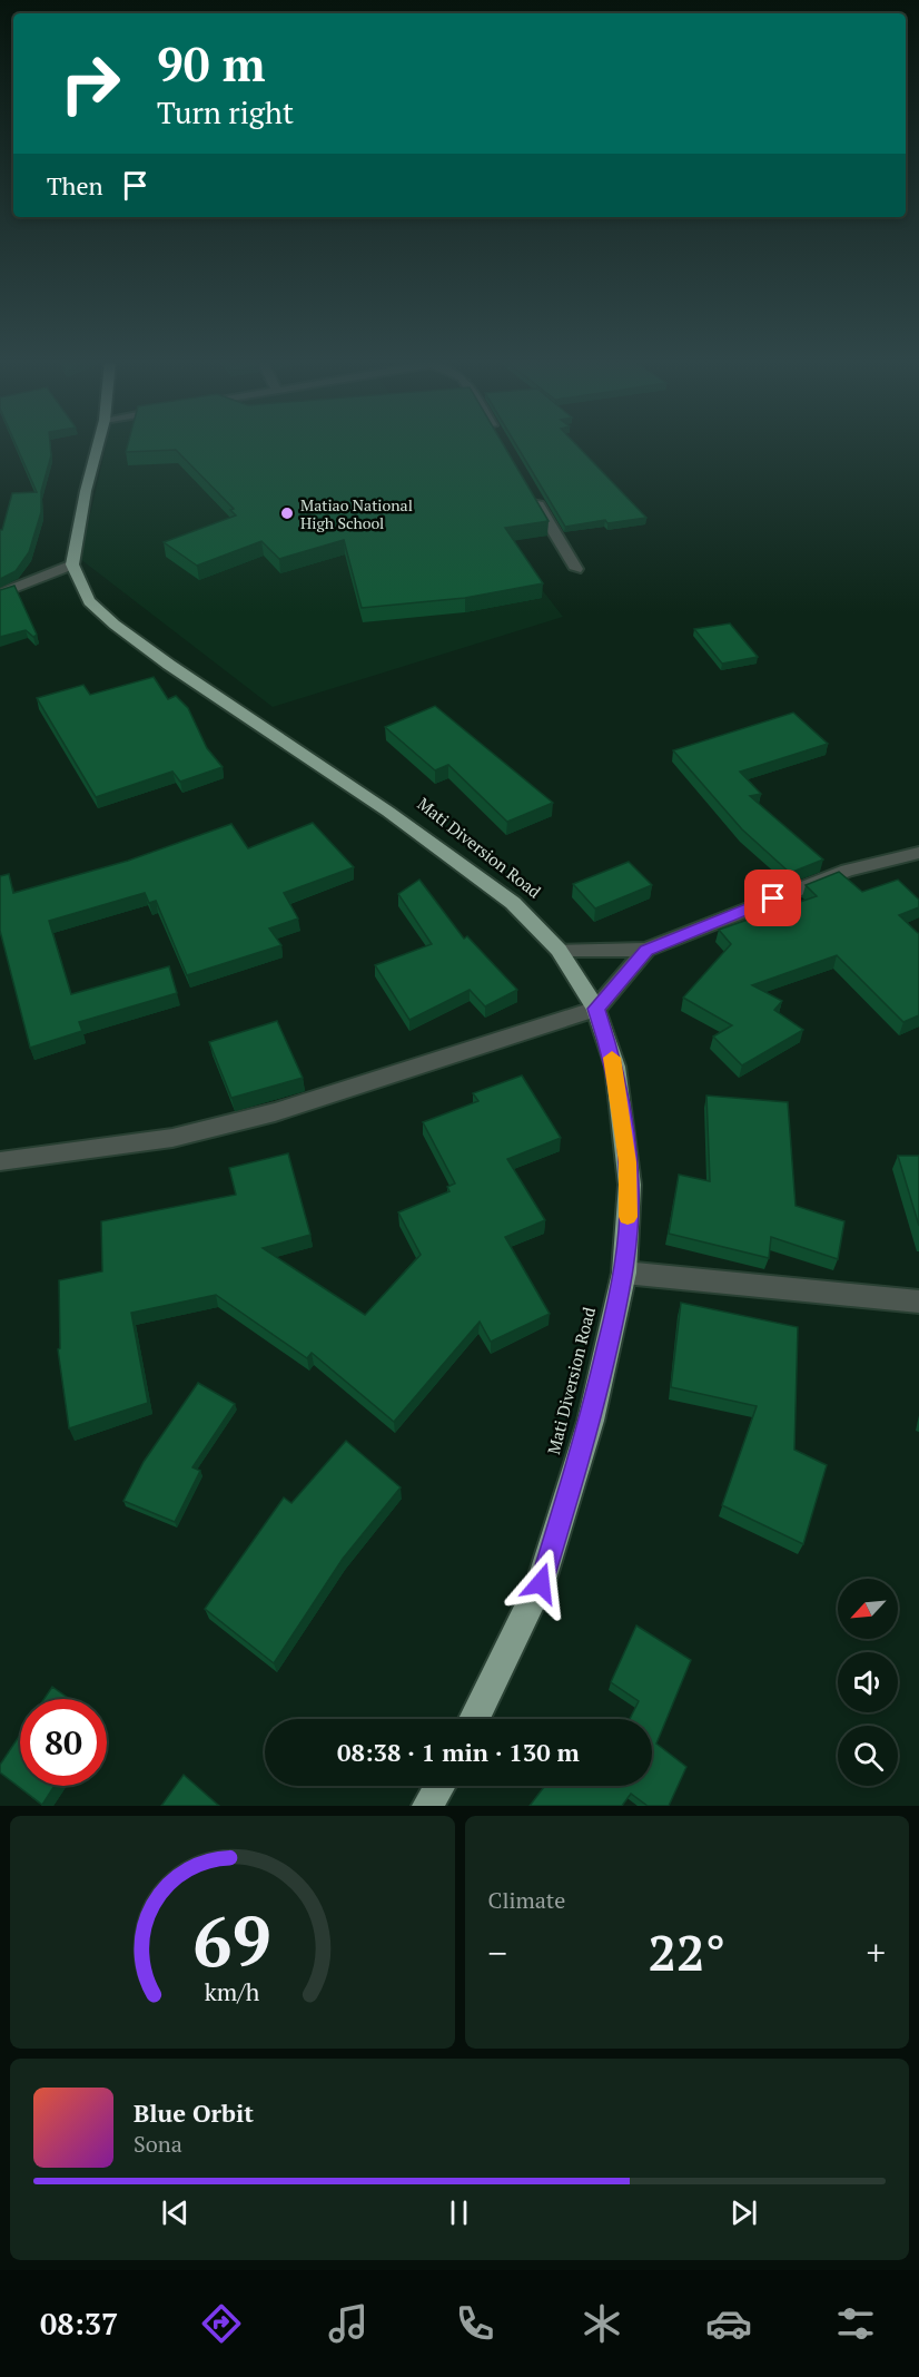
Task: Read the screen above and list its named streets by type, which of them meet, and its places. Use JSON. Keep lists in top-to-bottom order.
{
  "streets": {
    "highway": ["Mati Diversion Road"]
  },
  "places": ["Matiao National High School"],
  "north": "bottom left",
  "page": {
    "turn": ["90 m", "Turn right"],
    "then": "Then",
    "limit": "80",
    "trip": "08:38 · 1 min · 130 m",
    "tile": "Climate",
    "heat": ["−", "22°", "+"],
    "song": ["Blue Orbit", "Sona"],
    "tabs": "08:37",
    "gauge": ["69", "km/h"]
  }
}
